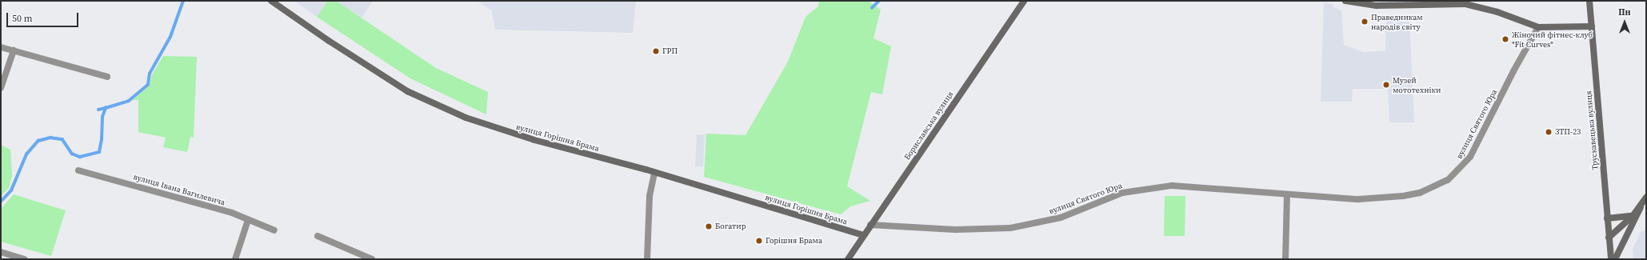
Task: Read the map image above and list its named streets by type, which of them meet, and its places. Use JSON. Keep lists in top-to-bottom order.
{
  "streets": {
    "street": [
      "вулиця Святого Юра",
      "Бориславська вулиця",
      "Трускавецька вулиця",
      "вулиця Горішня Брама",
      "вулиця Івана Вагилевича"
    ]
  },
  "crossings": [
    ["вулиця Святого Юра", "Бориславська вулиця"],
    ["Бориславська вулиця", "вулиця Горішня Брама"]
  ],
  "places": [
    "Праведникам народів світу",
    "Жіночий фітнес-клуб \"Fit Curves\"",
    "ГРП",
    "Музей мототехніки",
    "ЗТП-23",
    "Богатир",
    "Горішня Брама"
  ],
  "scale_bar": "50 m",
  "north": "top"
}
